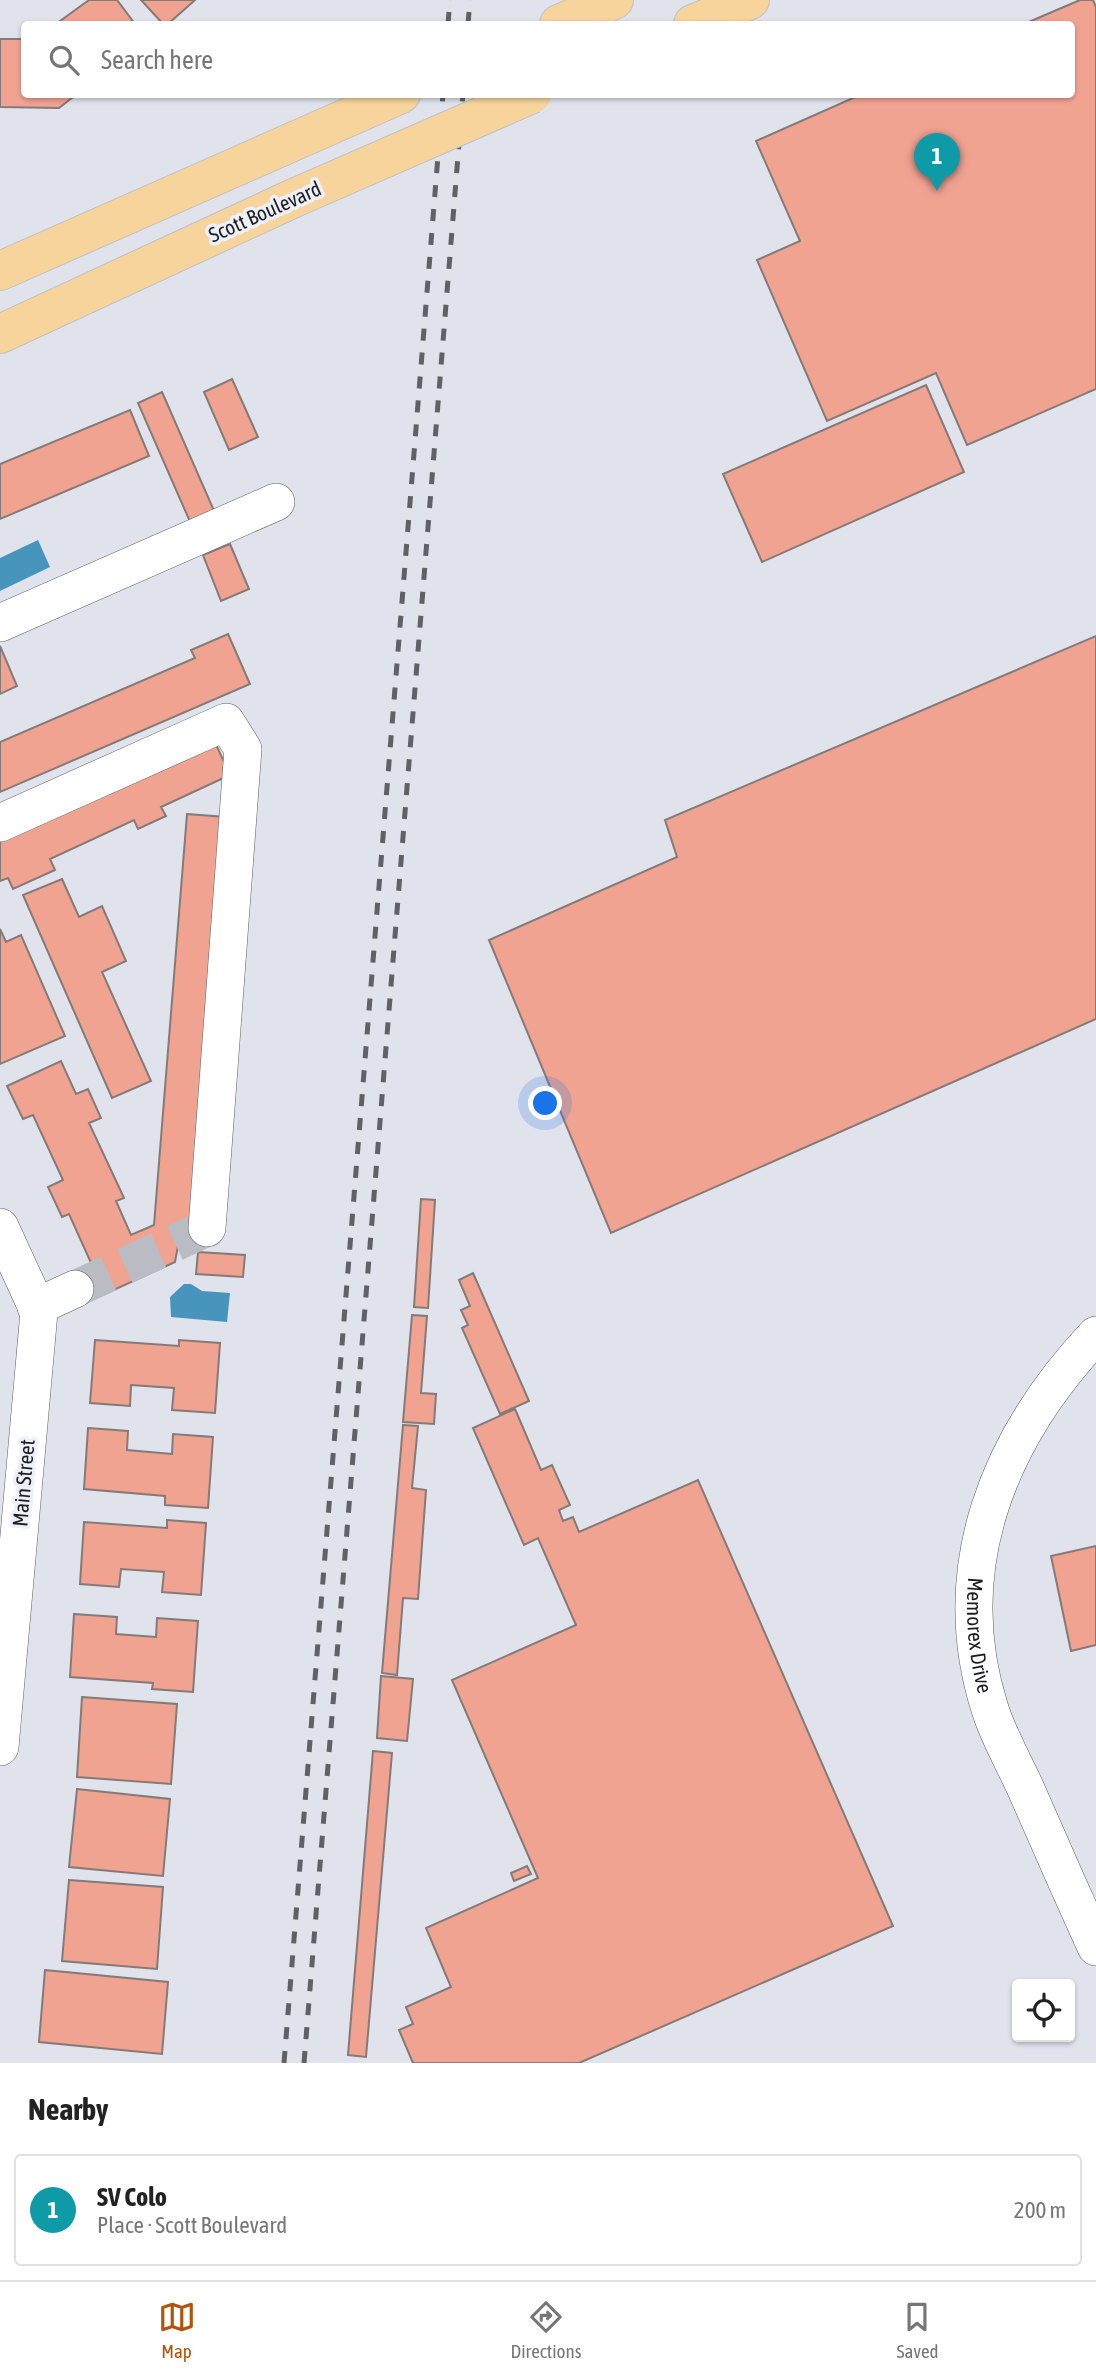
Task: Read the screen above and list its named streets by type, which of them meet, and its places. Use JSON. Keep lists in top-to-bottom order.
{
  "streets": {
    "main road": ["Scott Boulevard"],
    "street": ["Main Street", "Memorex Drive"]
  },
  "page": {
    "search": "Search here",
    "pins": "1",
    "heading": "Nearby",
    "list": [
      {
        "mark": "1",
        "name": "SV Colo",
        "note": "Place · Scott Boulevard",
        "value": "200 m"
      }
    ],
    "nav": ["Map", "Directions", "Saved"]
  }
}
